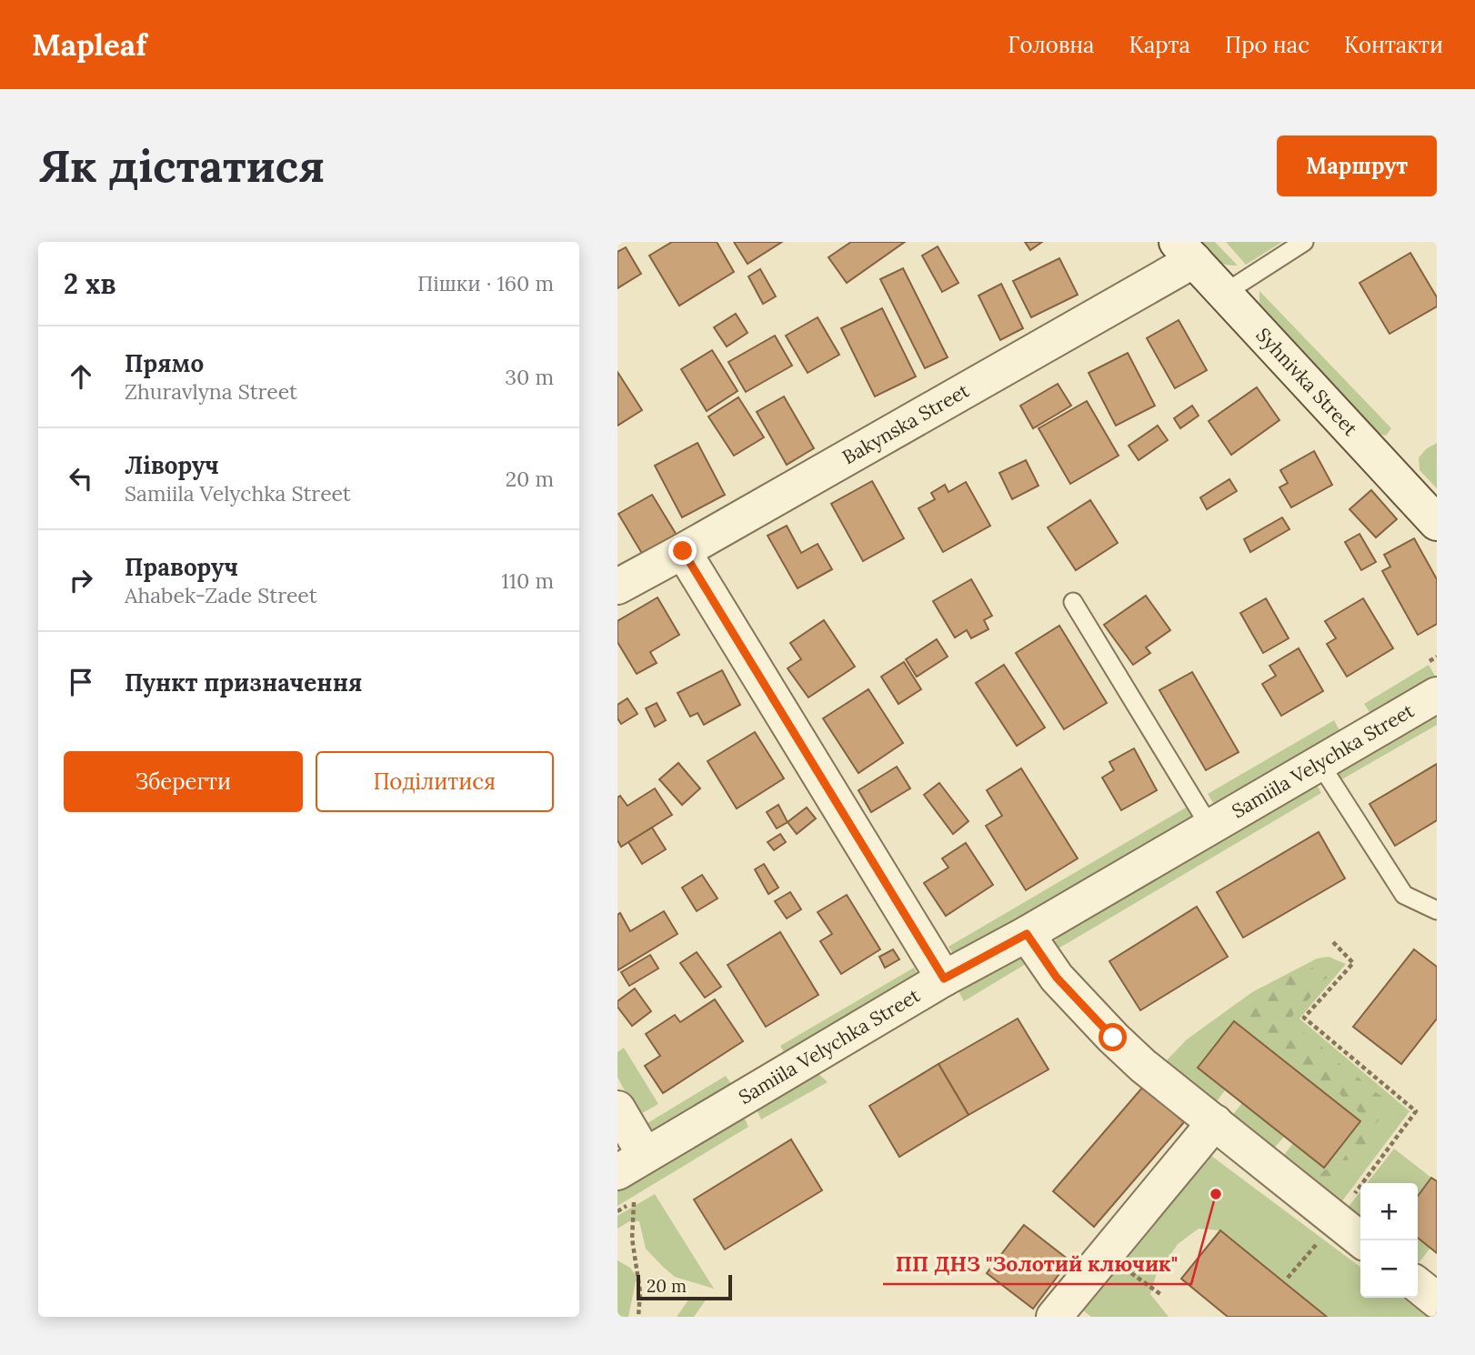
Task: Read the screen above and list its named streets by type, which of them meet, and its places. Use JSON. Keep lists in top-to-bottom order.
{
  "streets": {
    "street": ["Syhnivka Street", "Bakynska Street", "Samiila Velychka Street"]
  },
  "crossings": [
    ["Syhnivka Street", "Bakynska Street"]
  ],
  "places": ["ПП ДНЗ \"Золотий ключик\""],
  "scale_bar": "20 m",
  "page": {
    "header": "Mapleaf",
    "nav": [
      "Головна",
      "Карта",
      "Про нас",
      "Контакти"
    ],
    "buttons": [
      "Маршрут",
      ["Зберегти", "Поділитися"]
    ],
    "title": "Як дістатися",
    "heading": ["2 хв", "Пішки · 160 m"],
    "list": [
      ["Прямо", "Zhuravlyna Street", "30 m"],
      ["Ліворуч", "Samiila Velychka Street", "20 m"],
      ["Праворуч", "Ahabek-Zade Street", "110 m"],
      "Пункт призначення"
    ],
    "map_buttons": ["+", "−"],
    "scale": "20 m"
  }
}
